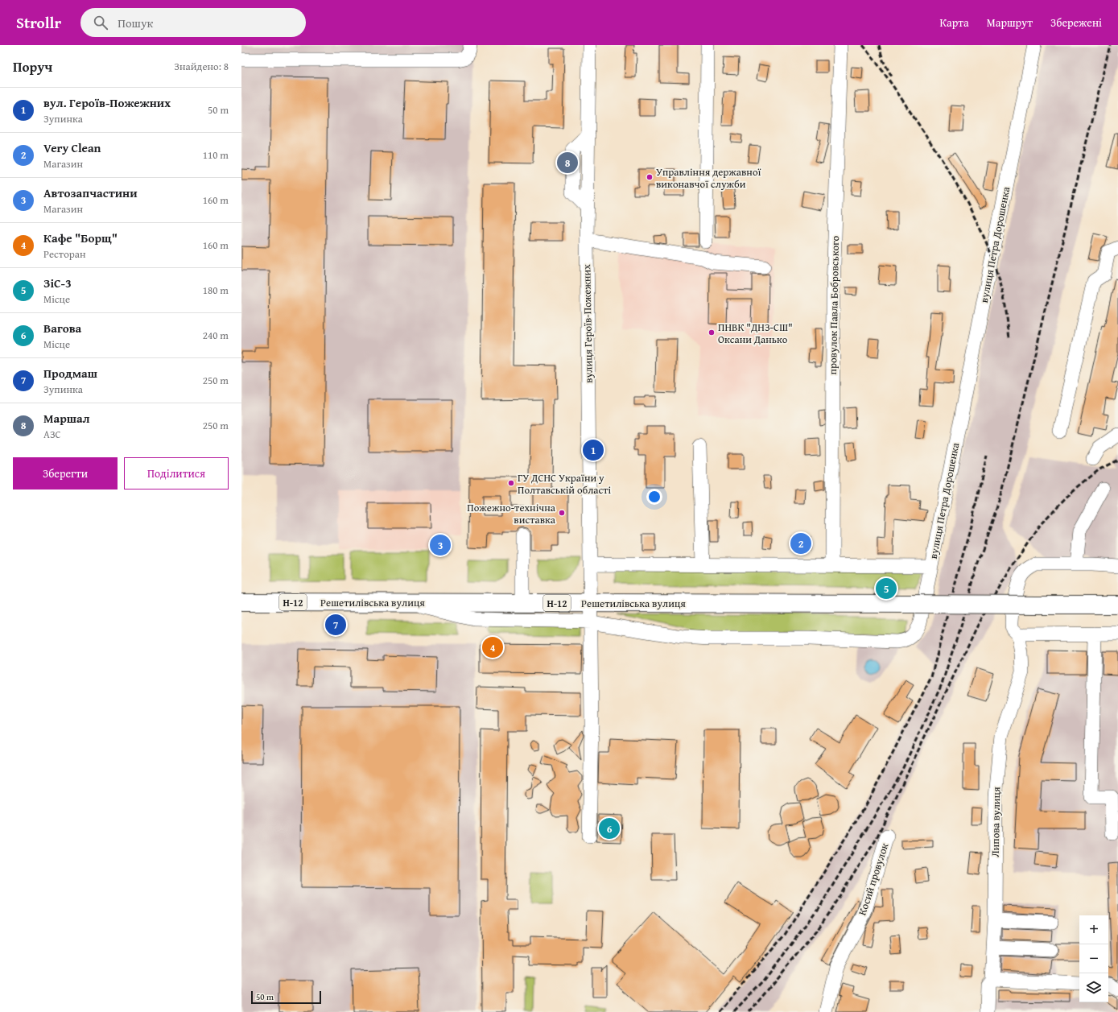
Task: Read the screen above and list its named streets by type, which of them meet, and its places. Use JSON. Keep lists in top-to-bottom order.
{
  "streets": {
    "main road": ["Н-12", "Решетилівська вулиця"],
    "street": [
      "вулиця Петра Дорошенка",
      "провулок Павла Бобровського",
      "вулиця Героїв-Пожежних",
      "Липова вулиця",
      "Косий провулок"
    ]
  },
  "crossings": [
    ["вулиця Петра Дорошенка", "вулиця Героїв-Пожежних"],
    ["вулиця Петра Дорошенка", "Решетилівська вулиця"],
    ["вулиця Героїв-Пожежних", "Решетилівська вулиця"]
  ],
  "places": [
    "Управління державної виконавчої служби",
    "ПНВК \"ДНЗ-СШ\" Оксани Данько",
    "ГУ ДСНС України у Полтавській області",
    "Пожежно-технічна виставка"
  ],
  "scale_bar": "50 m",
  "page": {
    "header": "Strollr",
    "search": "Пошук",
    "nav": ["Карта", "Маршрут", "Збережені"],
    "heading": ["Поруч", "Знайдено: 8"],
    "list": [
      {
        "mark": "1",
        "name": "вул. Героїв-Пожежних",
        "note": "Зупинка",
        "value": "50 m"
      },
      {
        "mark": "2",
        "name": "Very Clean",
        "note": "Магазин",
        "value": "110 m"
      },
      {
        "mark": "3",
        "name": "Автозапчастини",
        "note": "Магазин",
        "value": "160 m"
      },
      {
        "mark": "4",
        "name": "Кафе \"Борщ\"",
        "note": "Ресторан",
        "value": "160 m"
      },
      {
        "mark": "5",
        "name": "ЗіС-3",
        "note": "Місце",
        "value": "180 m"
      },
      {
        "mark": "6",
        "name": "Вагова",
        "note": "Місце",
        "value": "240 m"
      },
      {
        "mark": "7",
        "name": "Продмаш",
        "note": "Зупинка",
        "value": "250 m"
      },
      {
        "mark": "8",
        "name": "Маршал",
        "note": "АЗС",
        "value": "250 m"
      }
    ],
    "pins": [
      "8",
      "1",
      "2",
      "3",
      "5",
      "7",
      "4",
      "6"
    ],
    "buttons": ["Зберегти", "Поділитися"],
    "map_buttons": ["+", "−"],
    "scale": "50 m"
  }
}
